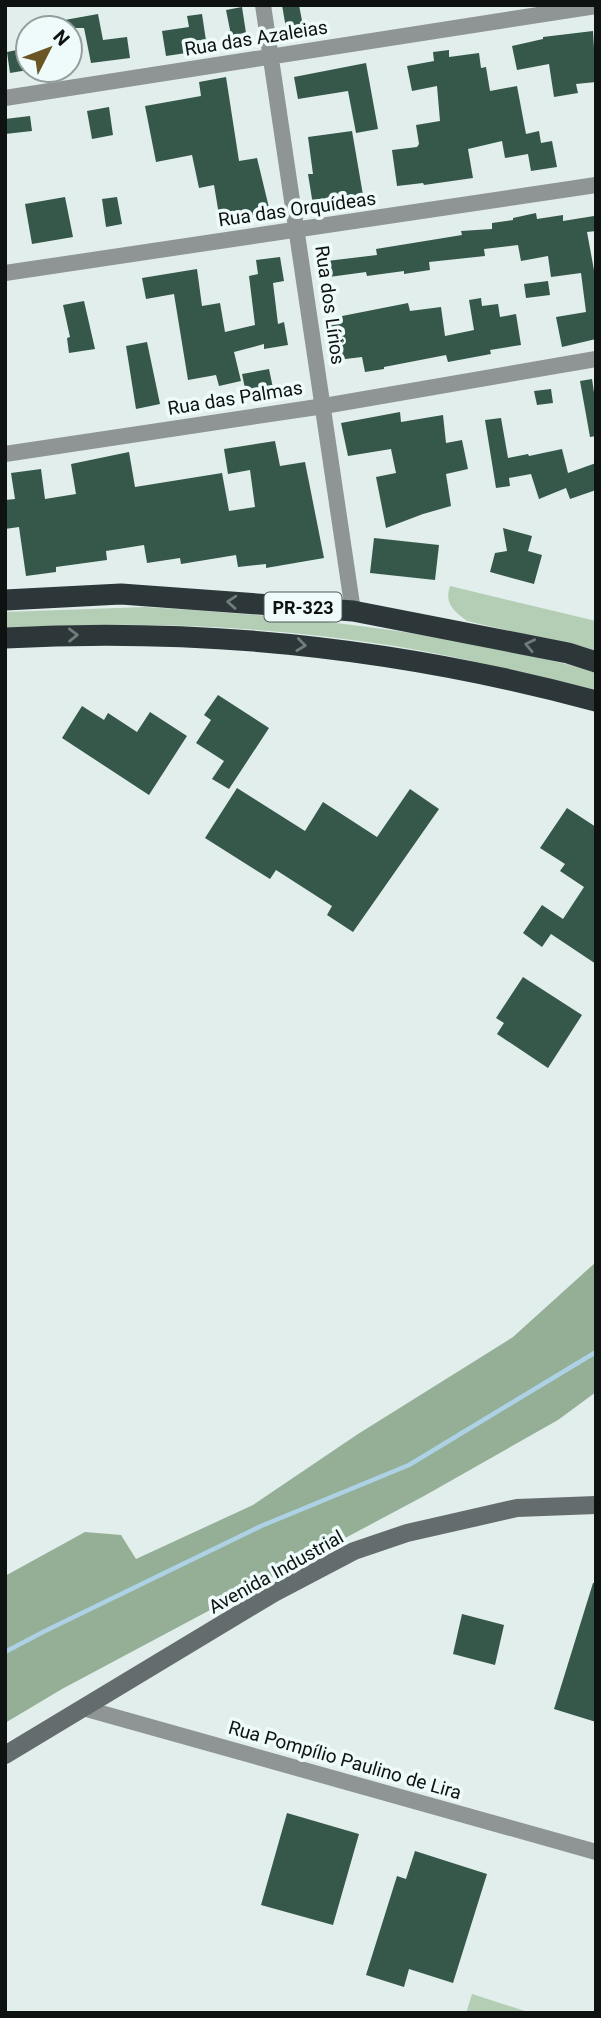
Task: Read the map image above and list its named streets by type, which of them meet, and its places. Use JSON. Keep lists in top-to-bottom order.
{
  "streets": {
    "highway": ["PR-323"],
    "street": [
      "Rua das Azaleias",
      "Rua das Orquídeas",
      "Rua dos Lírios",
      "Rua das Palmas",
      "Avenida Industrial",
      "Rua Pompílio Paulino de Lira"
    ]
  },
  "crossings": [
    ["Rua das Azaleias", "Rua dos Lírios"],
    ["Rua das Orquídeas", "Rua dos Lírios"],
    ["Rua dos Lírios", "Rua das Palmas"],
    ["Rua dos Lírios", "PR-323"],
    ["Avenida Industrial", "Rua Pompílio Paulino de Lira"]
  ],
  "north": "top right"
}
